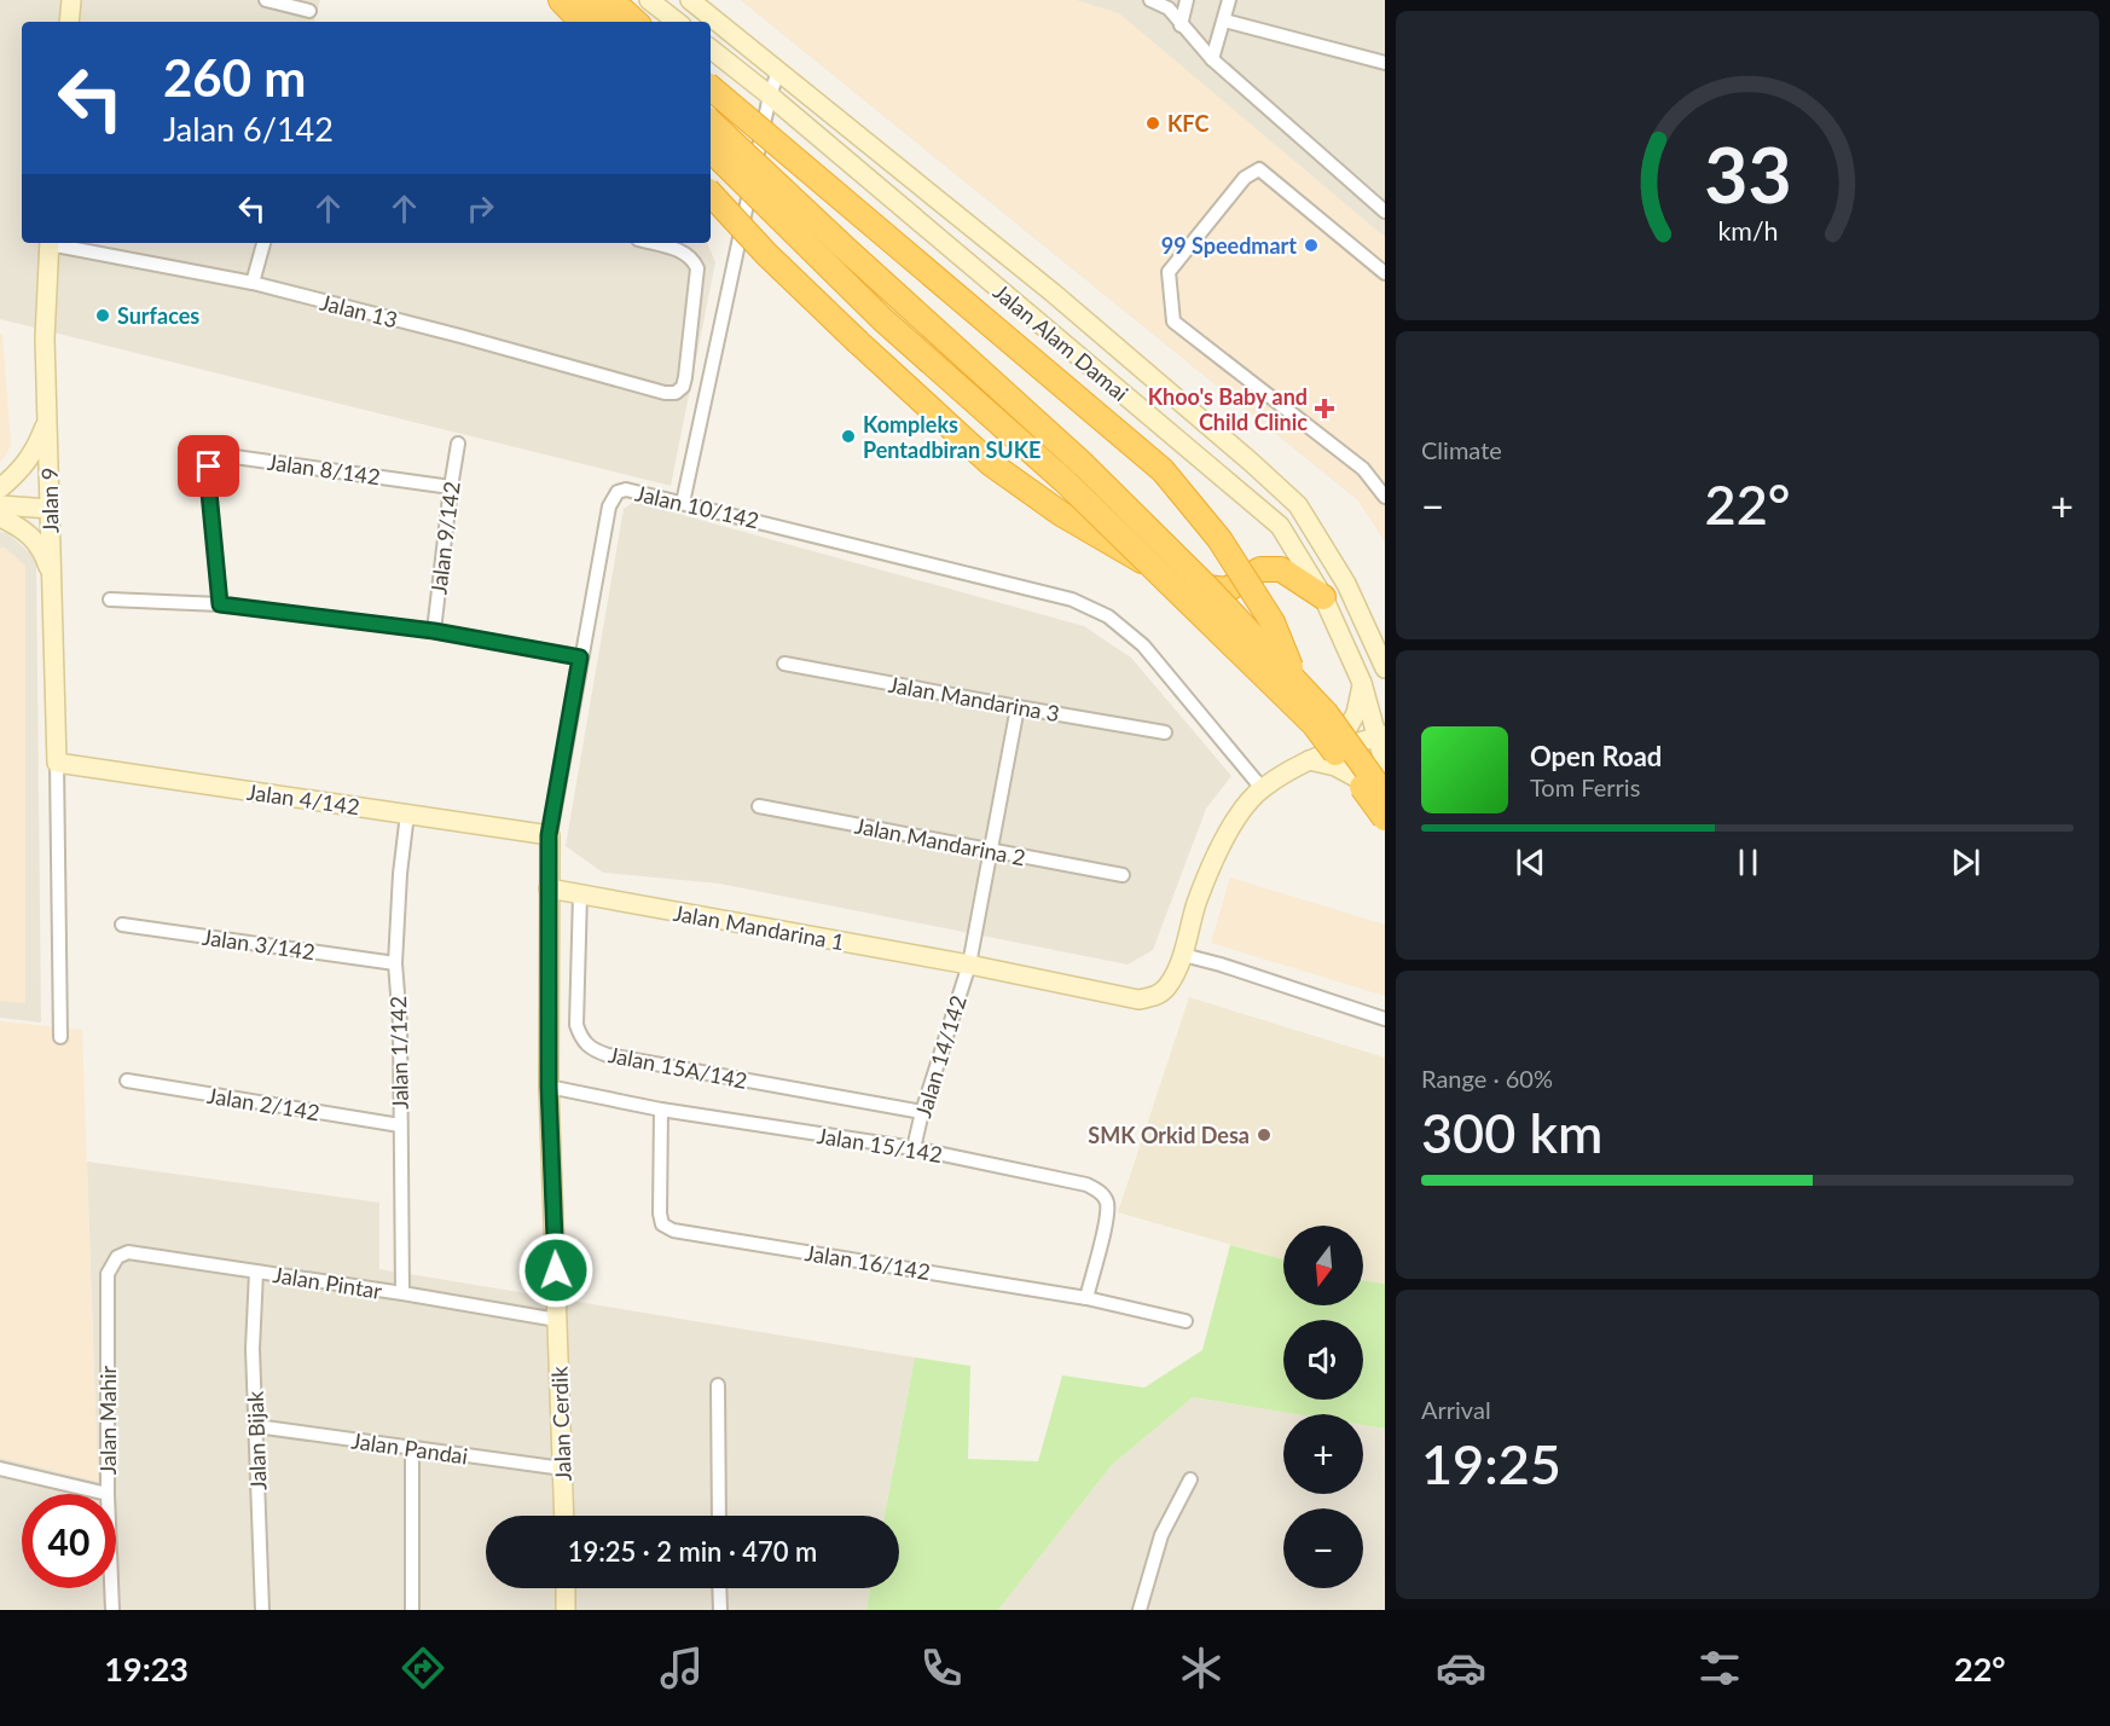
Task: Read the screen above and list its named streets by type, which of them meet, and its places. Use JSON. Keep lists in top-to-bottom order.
{
  "streets": {
    "street": [
      "Jalan 13",
      "Jalan Alam Damai",
      "Jalan 8/142",
      "Jalan 9",
      "Jalan 10/142",
      "Jalan 9/142",
      "Jalan Mandarina 3",
      "Jalan 4/142",
      "Jalan Mandarina 2",
      "Jalan Mandarina 1",
      "Jalan 3/142",
      "Jalan 1/142",
      "Jalan 14/142",
      "Jalan 15A/142",
      "Jalan 2/142",
      "Jalan 15/142",
      "Jalan 16/142",
      "Jalan Pintar",
      "Jalan Mahir",
      "Jalan Cerdik",
      "Jalan Bijak",
      "Jalan Pandai"
    ]
  },
  "crossings": [
    ["Jalan Alam Damai", "Jalan Mandarina 1"],
    ["Jalan 8/142", "Jalan 9/142"],
    ["Jalan 9", "Jalan 4/142"],
    ["Jalan 10/142", "Jalan 4/142"],
    ["Jalan 10/142", "Jalan Mandarina 1"],
    ["Jalan 10/142", "Jalan 15/142"],
    ["Jalan 10/142", "Jalan Pintar"],
    ["Jalan 10/142", "Jalan Cerdik"],
    ["Jalan 4/142", "Jalan 1/142"],
    ["Jalan Mandarina 1", "Jalan 14/142"],
    ["Jalan Mandarina 1", "Jalan 15A/142"],
    ["Jalan 3/142", "Jalan 1/142"],
    ["Jalan 1/142", "Jalan 2/142"],
    ["Jalan 1/142", "Jalan Pintar"],
    ["Jalan 14/142", "Jalan 15A/142"],
    ["Jalan 14/142", "Jalan 15/142"],
    ["Jalan 15/142", "Jalan 16/142"],
    ["Jalan Pintar", "Jalan Mahir"],
    ["Jalan Pintar", "Jalan Cerdik"],
    ["Jalan Pintar", "Jalan Bijak"],
    ["Jalan Cerdik", "Jalan Pandai"],
    ["Jalan Bijak", "Jalan Pandai"]
  ],
  "places": {
    "other": [
      "KFC",
      "99 Speedmart",
      "Surfaces",
      "Kompleks Pentadbiran SUKE",
      "SMK Orkid Desa"
    ],
    "health": ["Khoo's Baby and Child Clinic"]
  },
  "north": "bottom",
  "page": {
    "turn": ["260 m", "Jalan 6/142"],
    "tile": [
      "Climate",
      ["Range · 60%", "300 km"],
      ["Arrival", "19:25"]
    ],
    "heat": ["−", "22°", "+"],
    "song": ["Open Road", "Tom Ferris"],
    "map_buttons": ["+", "−"],
    "limit": "40",
    "trip": "19:25 · 2 min · 470 m",
    "tabs": ["19:23", "22°"],
    "gauge": ["33", "km/h"]
  }
}
